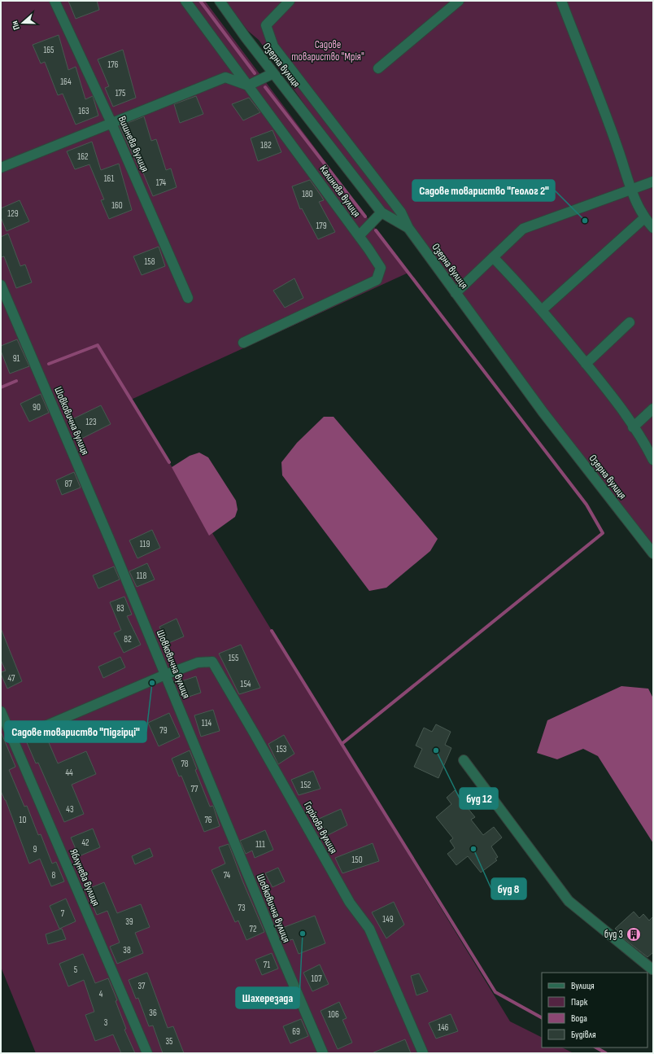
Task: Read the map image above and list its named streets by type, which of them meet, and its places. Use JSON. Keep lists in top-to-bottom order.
{
  "streets": {
    "street": [
      "Озерна вулиця",
      "Вишнева вулиця",
      "Калинова вулиця",
      "Шовковична вулиця",
      "Горіхова вулиця",
      "Яблунева вулиця"
    ]
  },
  "crossings": [
    ["Шовковична вулиця", "Горіхова вулиця"]
  ],
  "parks": ["Садове товариство \"Мрія\""],
  "places": {
    "other": [
      "Садове товариство \"Геолог 2\"",
      "Садове товариство \"Підгірці\"",
      "буд 12",
      "буд 8",
      "Шахерезада"
    ],
    "building": ["буд 3"]
  },
  "house_numbers": [
    "165",
    "176",
    "164",
    "175",
    "163",
    "182",
    "162",
    "161",
    "174",
    "180",
    "160",
    "129",
    "179",
    "158",
    "91",
    "90",
    "123",
    "87",
    "119",
    "118",
    "83",
    "82",
    "155",
    "47",
    "154",
    "114",
    "79",
    "153",
    "78",
    "44",
    "152",
    "77",
    "43",
    "10",
    "76",
    "42",
    "111",
    "9",
    "150",
    "8",
    "74",
    "73",
    "7",
    "149",
    "39",
    "72",
    "38",
    "71",
    "5",
    "107",
    "37",
    "4",
    "36",
    "106",
    "3",
    "146",
    "69",
    "35"
  ],
  "legend": [
    "Вулиця",
    "Парк",
    "Вода",
    "Будівля"
  ],
  "north": "left"
}
